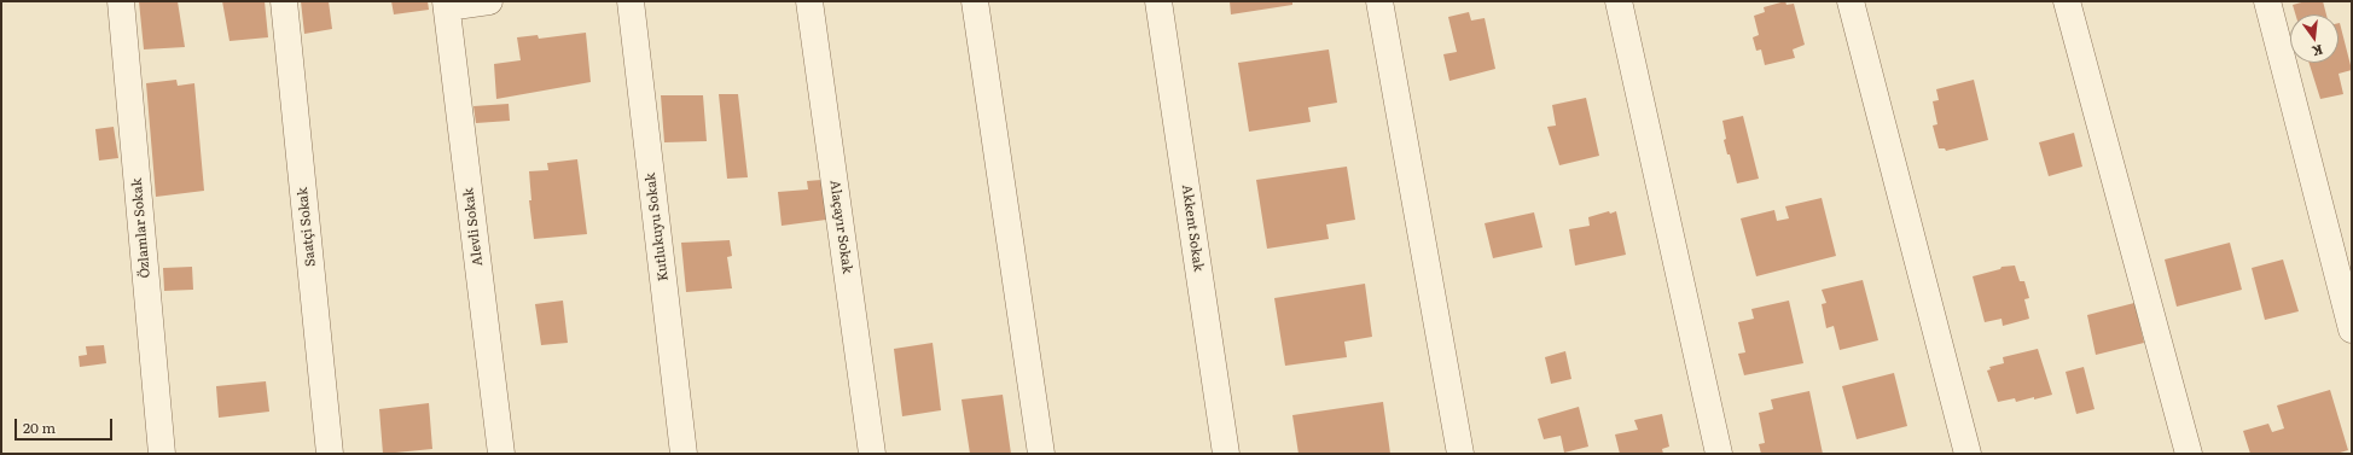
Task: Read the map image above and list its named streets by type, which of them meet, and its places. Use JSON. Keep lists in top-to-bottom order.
{
  "streets": {
    "street": [
      "Saatçi Sokak",
      "Alevli Sokak",
      "Kutlukuyu Sokak",
      "Alaçayır Sokak",
      "Özlamlar Sokak",
      "Akkent Sokak"
    ]
  },
  "scale_bar": "20 m",
  "north": "bottom"
}
